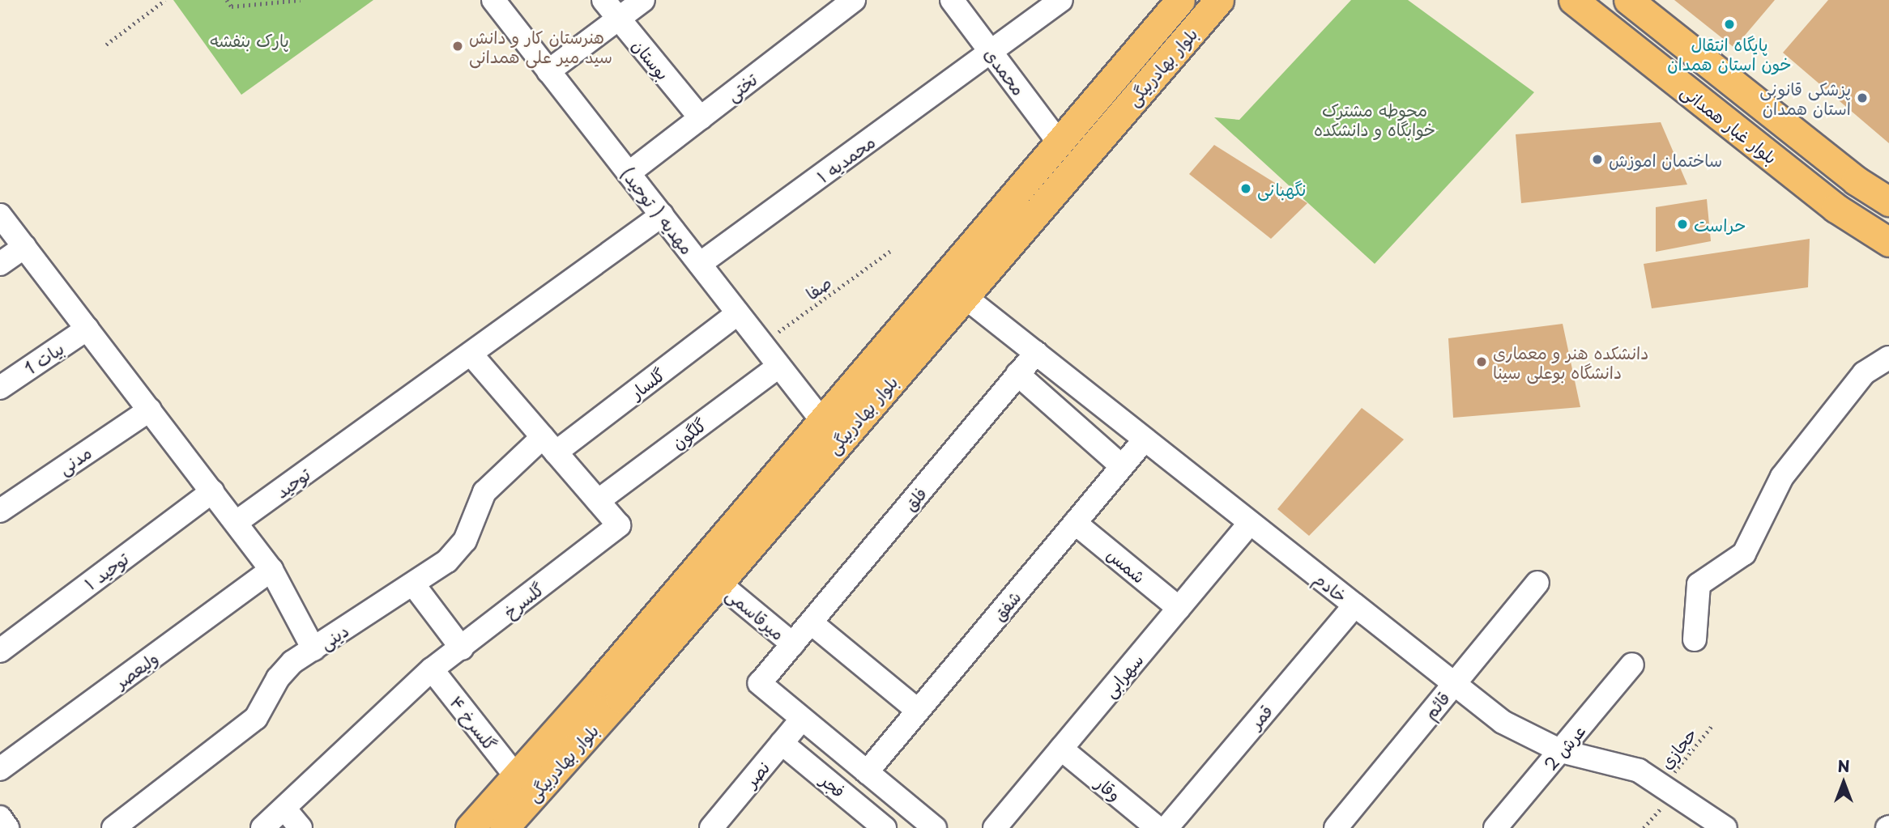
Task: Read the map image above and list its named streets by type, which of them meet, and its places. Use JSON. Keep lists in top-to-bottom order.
{
  "streets": {
    "main road": ["بلوار بهادربیگی", "بلوار غبار همدانی"],
    "street": [
      "بوستان",
      "محمدی",
      "تختی",
      "محمدیه ۱",
      "مهدیه ( توحید)",
      "بیات 1",
      "گلسار",
      "گلگون",
      "مدنی",
      "توحید",
      "فلق",
      "شمس",
      "توحید ۱",
      "خادم",
      "گلسرخ",
      "شفق",
      "میرقاسمی",
      "دینی",
      "ولیعصر",
      "سهرابی",
      "قائم",
      "قمر",
      "گلسرخ ۴",
      "عرش 2",
      "نصر",
      "فجر",
      "وقار"
    ],
    "path": ["صفا", "حجازی"]
  },
  "crossings": [
    ["بوستان", "تختی"],
    ["بلوار بهادربیگی", "محمدی"],
    ["بلوار بهادربیگی", "مهدیه ( توحید)"],
    ["بلوار بهادربیگی", "خادم"],
    ["بلوار بهادربیگی", "میرقاسمی"],
    ["بلوار بهادربیگی", "گلسرخ ۴"],
    ["محمدی", "محمدیه ۱"],
    ["تختی", "مهدیه ( توحید)"],
    ["محمدیه ۱", "مهدیه ( توحید)"],
    ["مهدیه ( توحید)", "صفا"],
    ["مهدیه ( توحید)", "گلسار"],
    ["مهدیه ( توحید)", "گلگون"],
    ["مهدیه ( توحید)", "توحید"],
    ["گلسار", "گلسرخ"],
    ["گلسار", "دینی"],
    ["گلگون", "گلسرخ"],
    ["توحید", "گلسرخ"],
    ["فلق", "خادم"],
    ["فلق", "میرقاسمی"],
    ["فلق", "نصر"],
    ["فلق", "فجر"],
    ["شمس", "شفق"],
    ["شمس", "سهرابی"],
    ["خادم", "شفق"],
    ["خادم", "سهرابی"],
    ["خادم", "قائم"],
    ["خادم", "قمر"],
    ["خادم", "عرش 2"],
    ["خادم", "حجازی"],
    ["گلسرخ", "دینی"],
    ["گلسرخ", "گلسرخ ۴"],
    ["شفق", "فجر"],
    ["سهرابی", "وقار"],
    ["نصر", "فجر"]
  ],
  "parks": ["پارک بنفشه", "محوطه مشترک خوابگاه و دانشکده"],
  "places": [
    "پایگاه انتقال خون استان همدان",
    "هنرستان کار و دانش سید میر علی همدانی",
    "پزشکی قانونی استان همدان",
    "ساختمان اموزش",
    "نگهبانی",
    "حراست",
    "دانشکده هنر و معماری دانشگاه بوعلی سینا"
  ],
  "north": "top"
}
